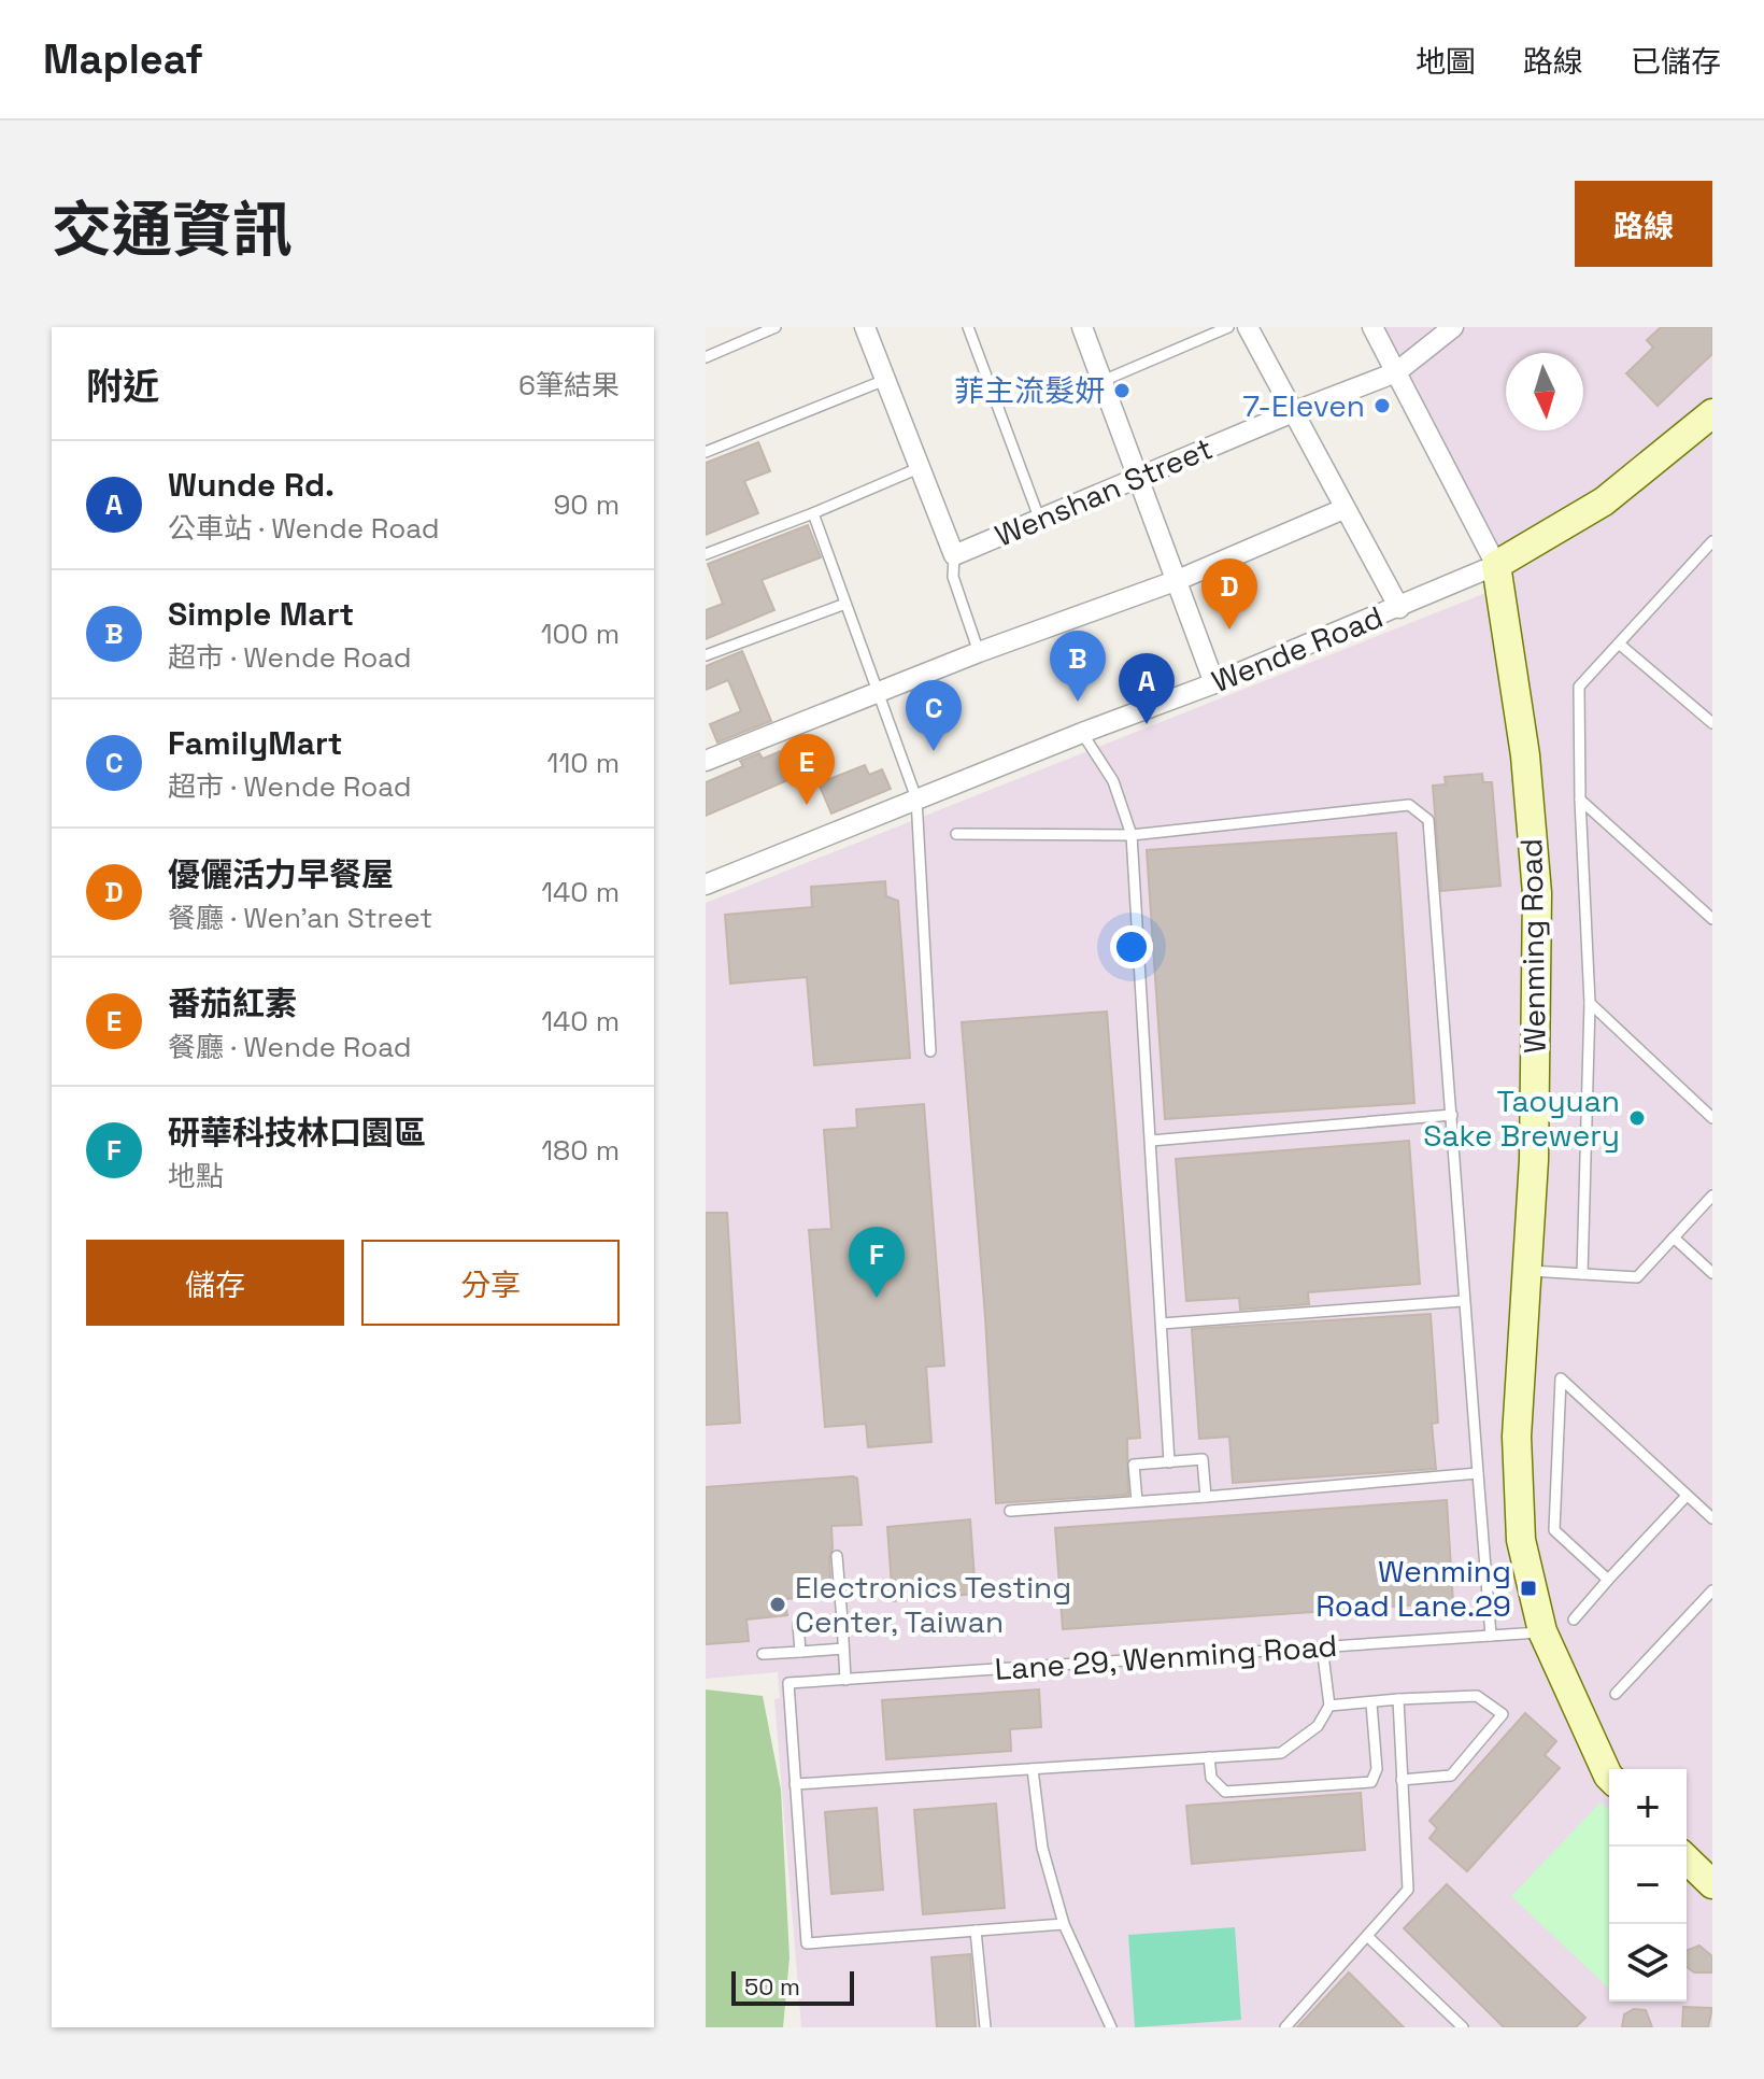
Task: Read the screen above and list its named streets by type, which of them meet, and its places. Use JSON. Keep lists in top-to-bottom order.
{
  "streets": {
    "street": ["Wenshan Street", "Wende Road", "Wenming Road"],
    "lane": ["Lane 29, Wenming Road"]
  },
  "crossings": [
    ["Wenshan Street", "Wenming Road"],
    ["Wende Road", "Wenming Road"],
    ["Wenming Road", "Lane 29, Wenming Road"]
  ],
  "places": {
    "other": [
      "菲主流髮妍",
      "7-Eleven",
      "Taoyuan Sake Brewery",
      "Electronics Testing Center, Taiwan"
    ],
    "transit": ["Wenming Road Lane.29"]
  },
  "scale_bar": "50 m",
  "north": "bottom",
  "page": {
    "header": "Mapleaf",
    "nav": ["地圖", "路線", "已儲存"],
    "title": "交通資訊",
    "buttons": [
      "路線",
      ["儲存", "分享"]
    ],
    "heading": ["附近", "6筆結果"],
    "list": [
      {
        "mark": "A",
        "name": "Wunde Rd.",
        "note": "公車站 · Wende Road",
        "value": "90 m"
      },
      {
        "mark": "B",
        "name": "Simple Mart",
        "note": "超市 · Wende Road",
        "value": "100 m"
      },
      {
        "mark": "C",
        "name": "FamilyMart",
        "note": "超市 · Wende Road",
        "value": "110 m"
      },
      {
        "mark": "D",
        "name": "優儷活力早餐屋",
        "note": "餐廳 · Wen'an Street",
        "value": "140 m"
      },
      {
        "mark": "E",
        "name": "番茄紅素",
        "note": "餐廳 · Wende Road",
        "value": "140 m"
      },
      {
        "mark": "F",
        "name": "研華科技林口園區",
        "note": "地點",
        "value": "180 m"
      }
    ],
    "pins": [
      "D",
      "B",
      "A",
      "C",
      "E",
      "F"
    ],
    "map_buttons": ["+", "−"],
    "scale": "50 m"
  }
}
